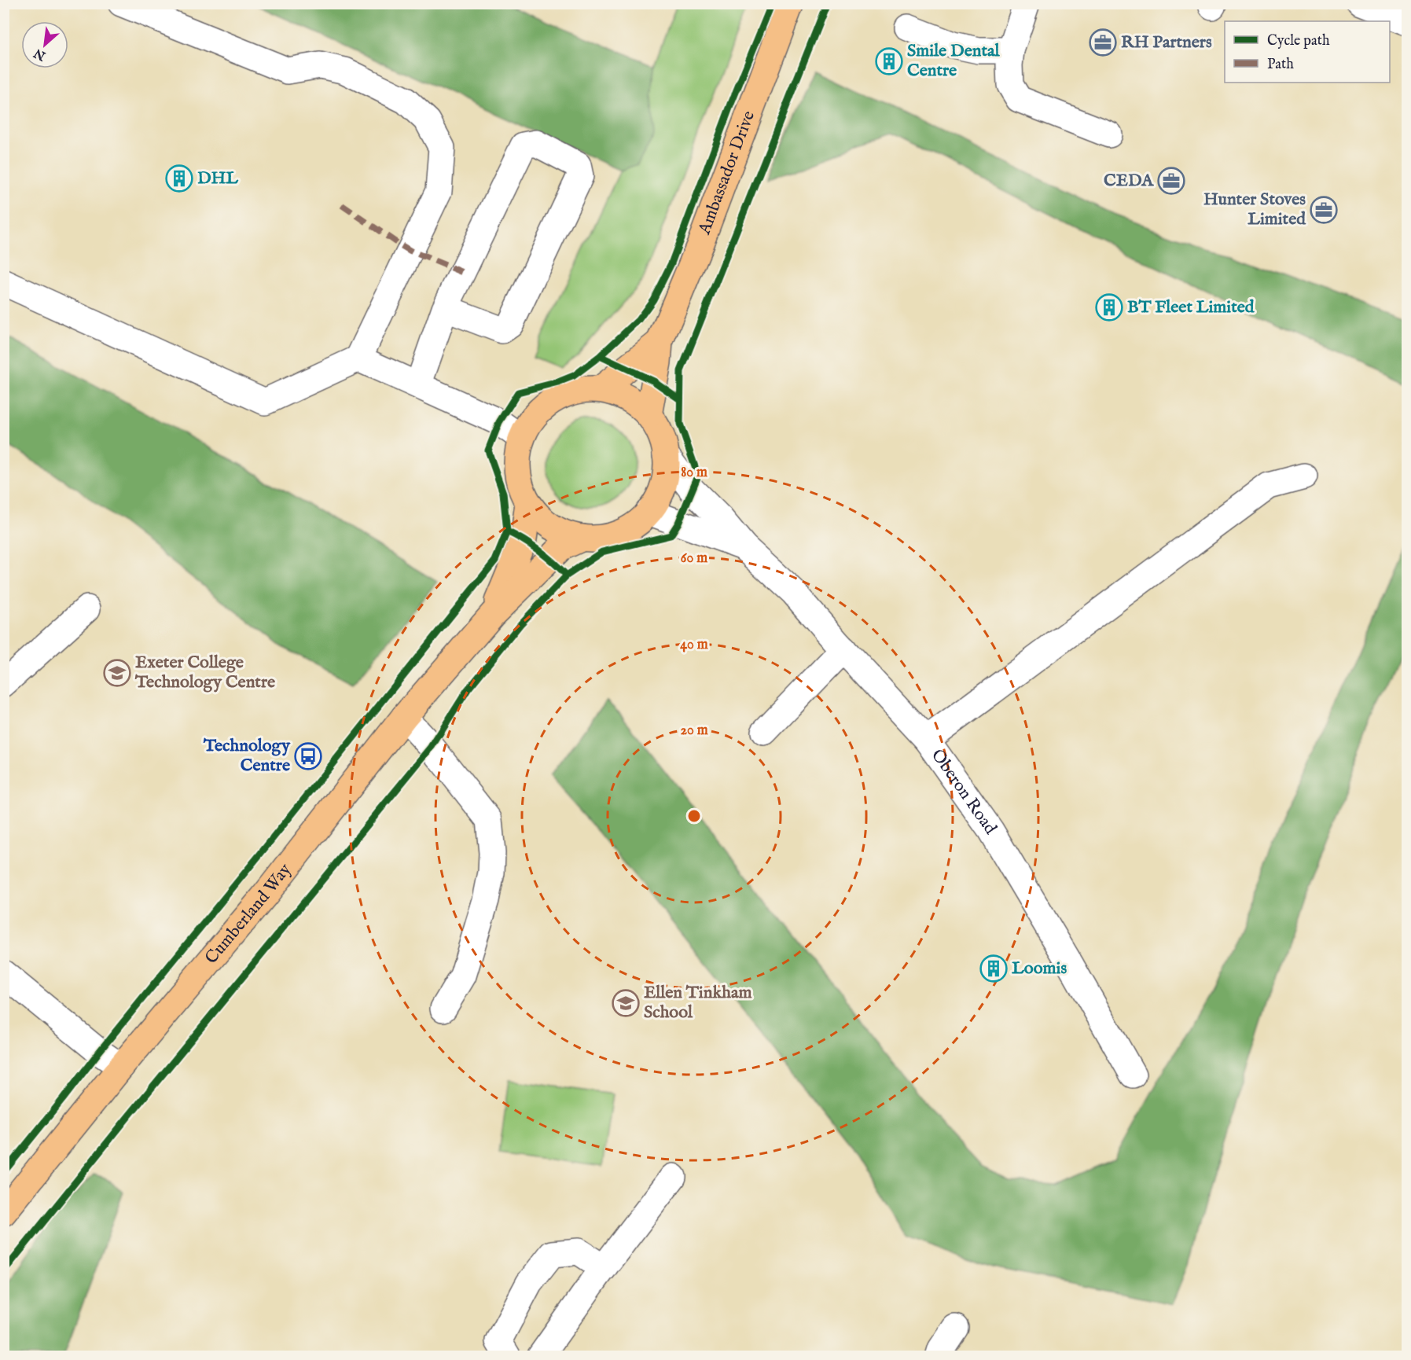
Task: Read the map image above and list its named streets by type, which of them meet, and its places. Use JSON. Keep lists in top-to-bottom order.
{
  "streets": {
    "main road": ["Ambassador Drive", "Cumberland Way"],
    "street": ["Oberon Road"]
  },
  "crossings": [
    ["Ambassador Drive", "Oberon Road"],
    ["Ambassador Drive", "Cumberland Way"],
    ["Oberon Road", "Cumberland Way"]
  ],
  "places": {
    "office": ["RH Partners", "CEDA", "Hunter Stoves Limited"],
    "building": [
      "Smile Dental Centre",
      "DHL",
      "BT Fleet Limited",
      "Loomis"
    ],
    "school or university": ["Exeter College Technology Centre", "Ellen Tinkham School"],
    "bus stop": ["Technology Centre"]
  },
  "legend": ["Cycle path", "Path"],
  "north": "bottom left",
  "rings": [
    "80 m",
    "60 m",
    "40 m",
    "20 m"
  ]
}
